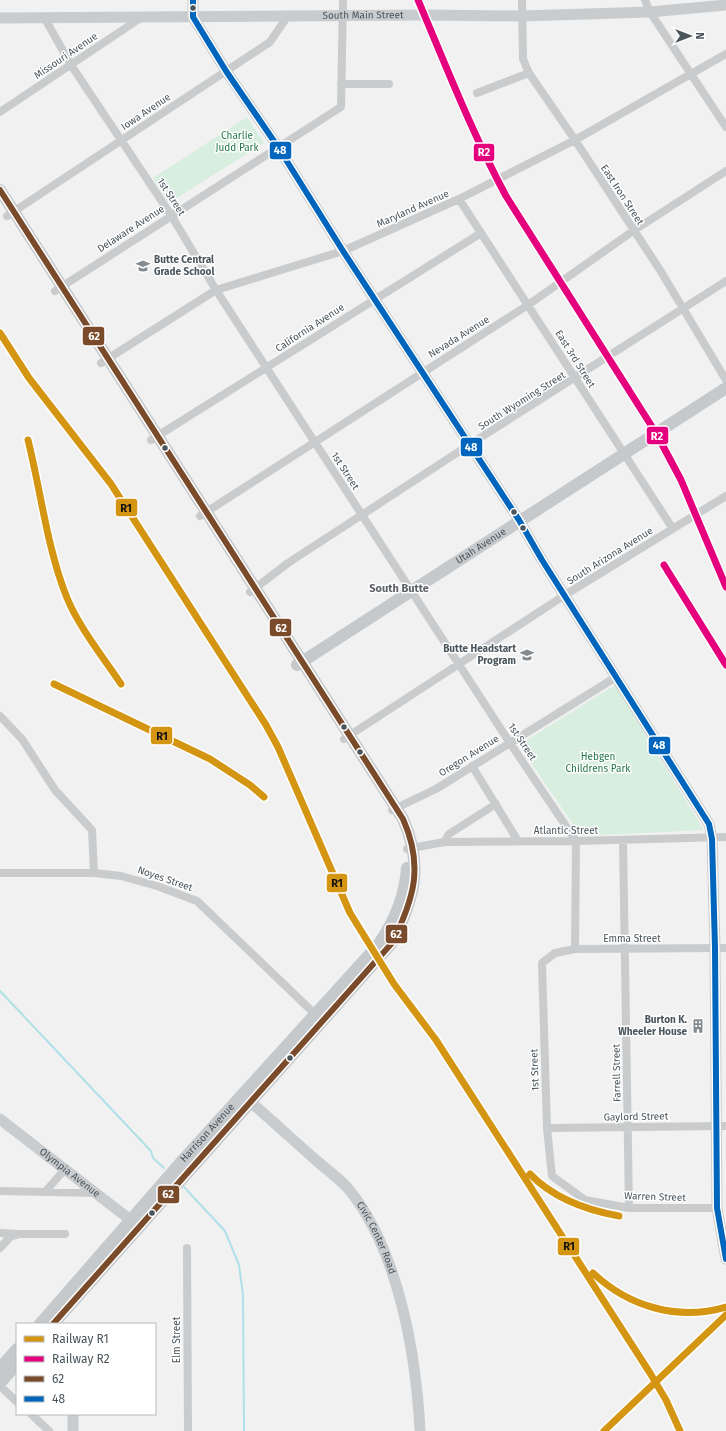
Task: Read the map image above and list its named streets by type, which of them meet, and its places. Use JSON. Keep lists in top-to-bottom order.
{
  "streets": {
    "main road": ["Utah Avenue", "Harrison Avenue"],
    "street": [
      "South Main Street",
      "Missouri Avenue",
      "Iowa Avenue",
      "East Iron Street",
      "1st Street",
      "Maryland Avenue",
      "Delaware Avenue",
      "California Avenue",
      "Nevada Avenue",
      "East 3rd Street",
      "South Wyoming Street",
      "South Arizona Avenue",
      "Oregon Avenue",
      "Atlantic Street",
      "Noyes Street",
      "Emma Street",
      "Farrell Street",
      "Gaylord Street",
      "Olympia Avenue",
      "Warren Street",
      "Civic Center Road",
      "Elm Street"
    ]
  },
  "crossings": [
    ["South Main Street", "Missouri Avenue"],
    ["South Main Street", "Iowa Avenue"],
    ["South Main Street", "East Iron Street"],
    ["South Main Street", "1st Street"],
    ["Missouri Avenue", "1st Street"],
    ["Iowa Avenue", "1st Street"],
    ["East Iron Street", "Maryland Avenue"],
    ["East Iron Street", "Nevada Avenue"],
    ["East Iron Street", "South Wyoming Street"],
    ["1st Street", "Maryland Avenue"],
    ["1st Street", "Delaware Avenue"],
    ["1st Street", "California Avenue"],
    ["1st Street", "Nevada Avenue"],
    ["1st Street", "South Wyoming Street"],
    ["1st Street", "Utah Avenue"],
    ["1st Street", "South Arizona Avenue"],
    ["1st Street", "Oregon Avenue"],
    ["1st Street", "Atlantic Street"],
    ["1st Street", "Emma Street"],
    ["1st Street", "Gaylord Street"],
    ["1st Street", "Warren Street"],
    ["Maryland Avenue", "East 3rd Street"],
    ["California Avenue", "East 3rd Street"],
    ["Nevada Avenue", "East 3rd Street"],
    ["East 3rd Street", "South Wyoming Street"],
    ["East 3rd Street", "Utah Avenue"],
    ["East 3rd Street", "South Arizona Avenue"],
    ["Atlantic Street", "Farrell Street"],
    ["Noyes Street", "Harrison Avenue"],
    ["Emma Street", "Farrell Street"],
    ["Farrell Street", "Gaylord Street"],
    ["Farrell Street", "Warren Street"],
    ["Harrison Avenue", "Olympia Avenue"],
    ["Harrison Avenue", "Civic Center Road"]
  ],
  "districts": ["South Butte"],
  "parks": ["Charlie Judd Park", "Hebgen Childrens Park"],
  "places": {
    "school or university": ["Butte Central Grade School", "Butte Headstart Program"],
    "building": ["Burton K. Wheeler House"]
  },
  "lines": [
    "rail line R2",
    "transit line 48",
    "transit line 62",
    "rail line R1"
  ],
  "legend": [
    "Railway R1",
    "Railway R2",
    "62",
    "48"
  ],
  "north": "right"
}
